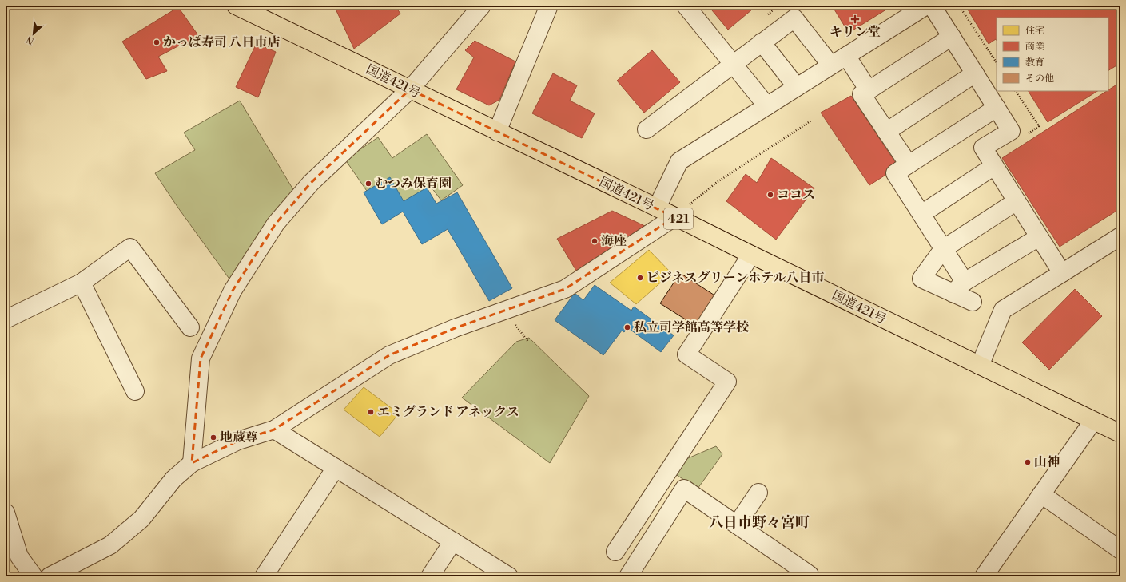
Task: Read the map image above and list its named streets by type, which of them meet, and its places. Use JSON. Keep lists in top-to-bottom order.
{
  "streets": {
    "highway": ["国道421号", "421"]
  },
  "districts": ["八日市野々宮町"],
  "places": {
    "health": ["キリン堂"],
    "other": [
      "かっぱ寿司 八日市店",
      "むつみ保育園",
      "ココス",
      "海座",
      "ビジネスグリーンホテル八日市",
      "私立司学館高等学校",
      "エミグランド アネックス",
      "地蔵尊",
      "山神"
    ]
  },
  "legend": [
    "住宅",
    "商業",
    "教育",
    "その他"
  ],
  "north": "bottom left"
}
